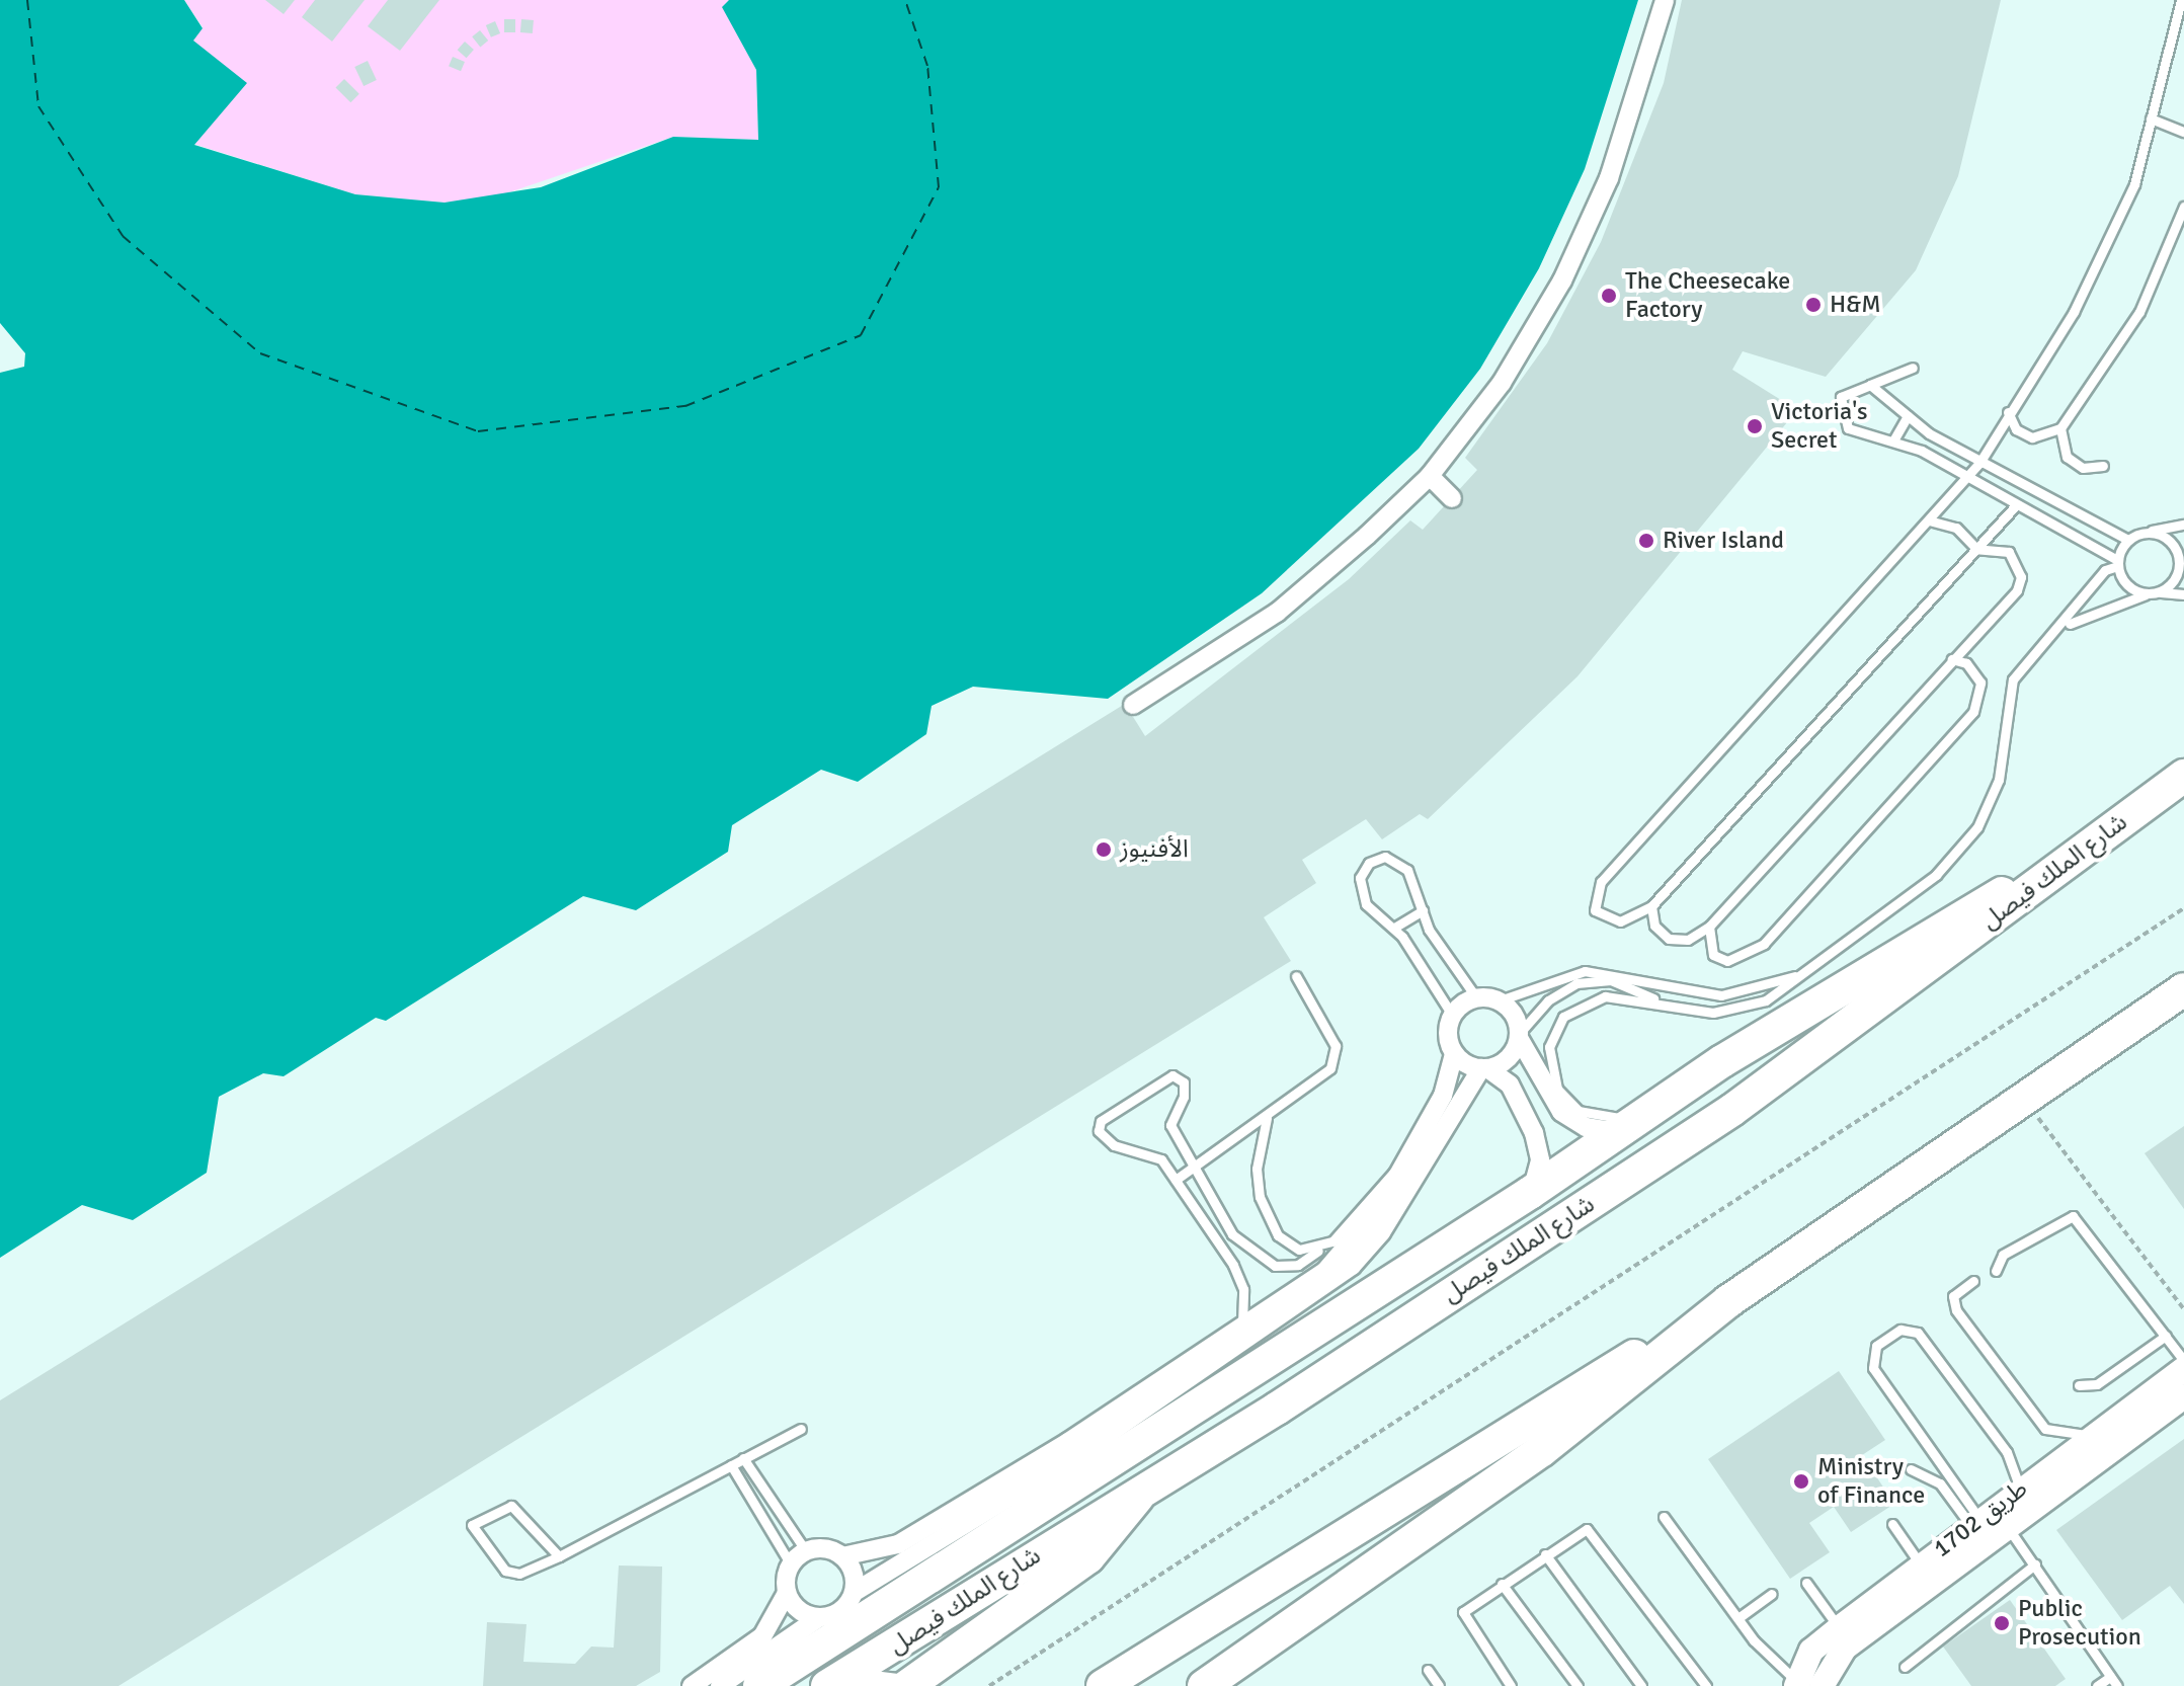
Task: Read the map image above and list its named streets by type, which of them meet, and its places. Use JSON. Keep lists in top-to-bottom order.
{
  "streets": {
    "highway": ["شارع الملك فيصل"],
    "street": ["طريق 1702"]
  },
  "places": [
    "The Cheesecake Factory",
    "H&M",
    "Victoria's Secret",
    "River Island",
    "الأفنيوز",
    "Ministry of Finance",
    "Public Prosecution"
  ]
}
